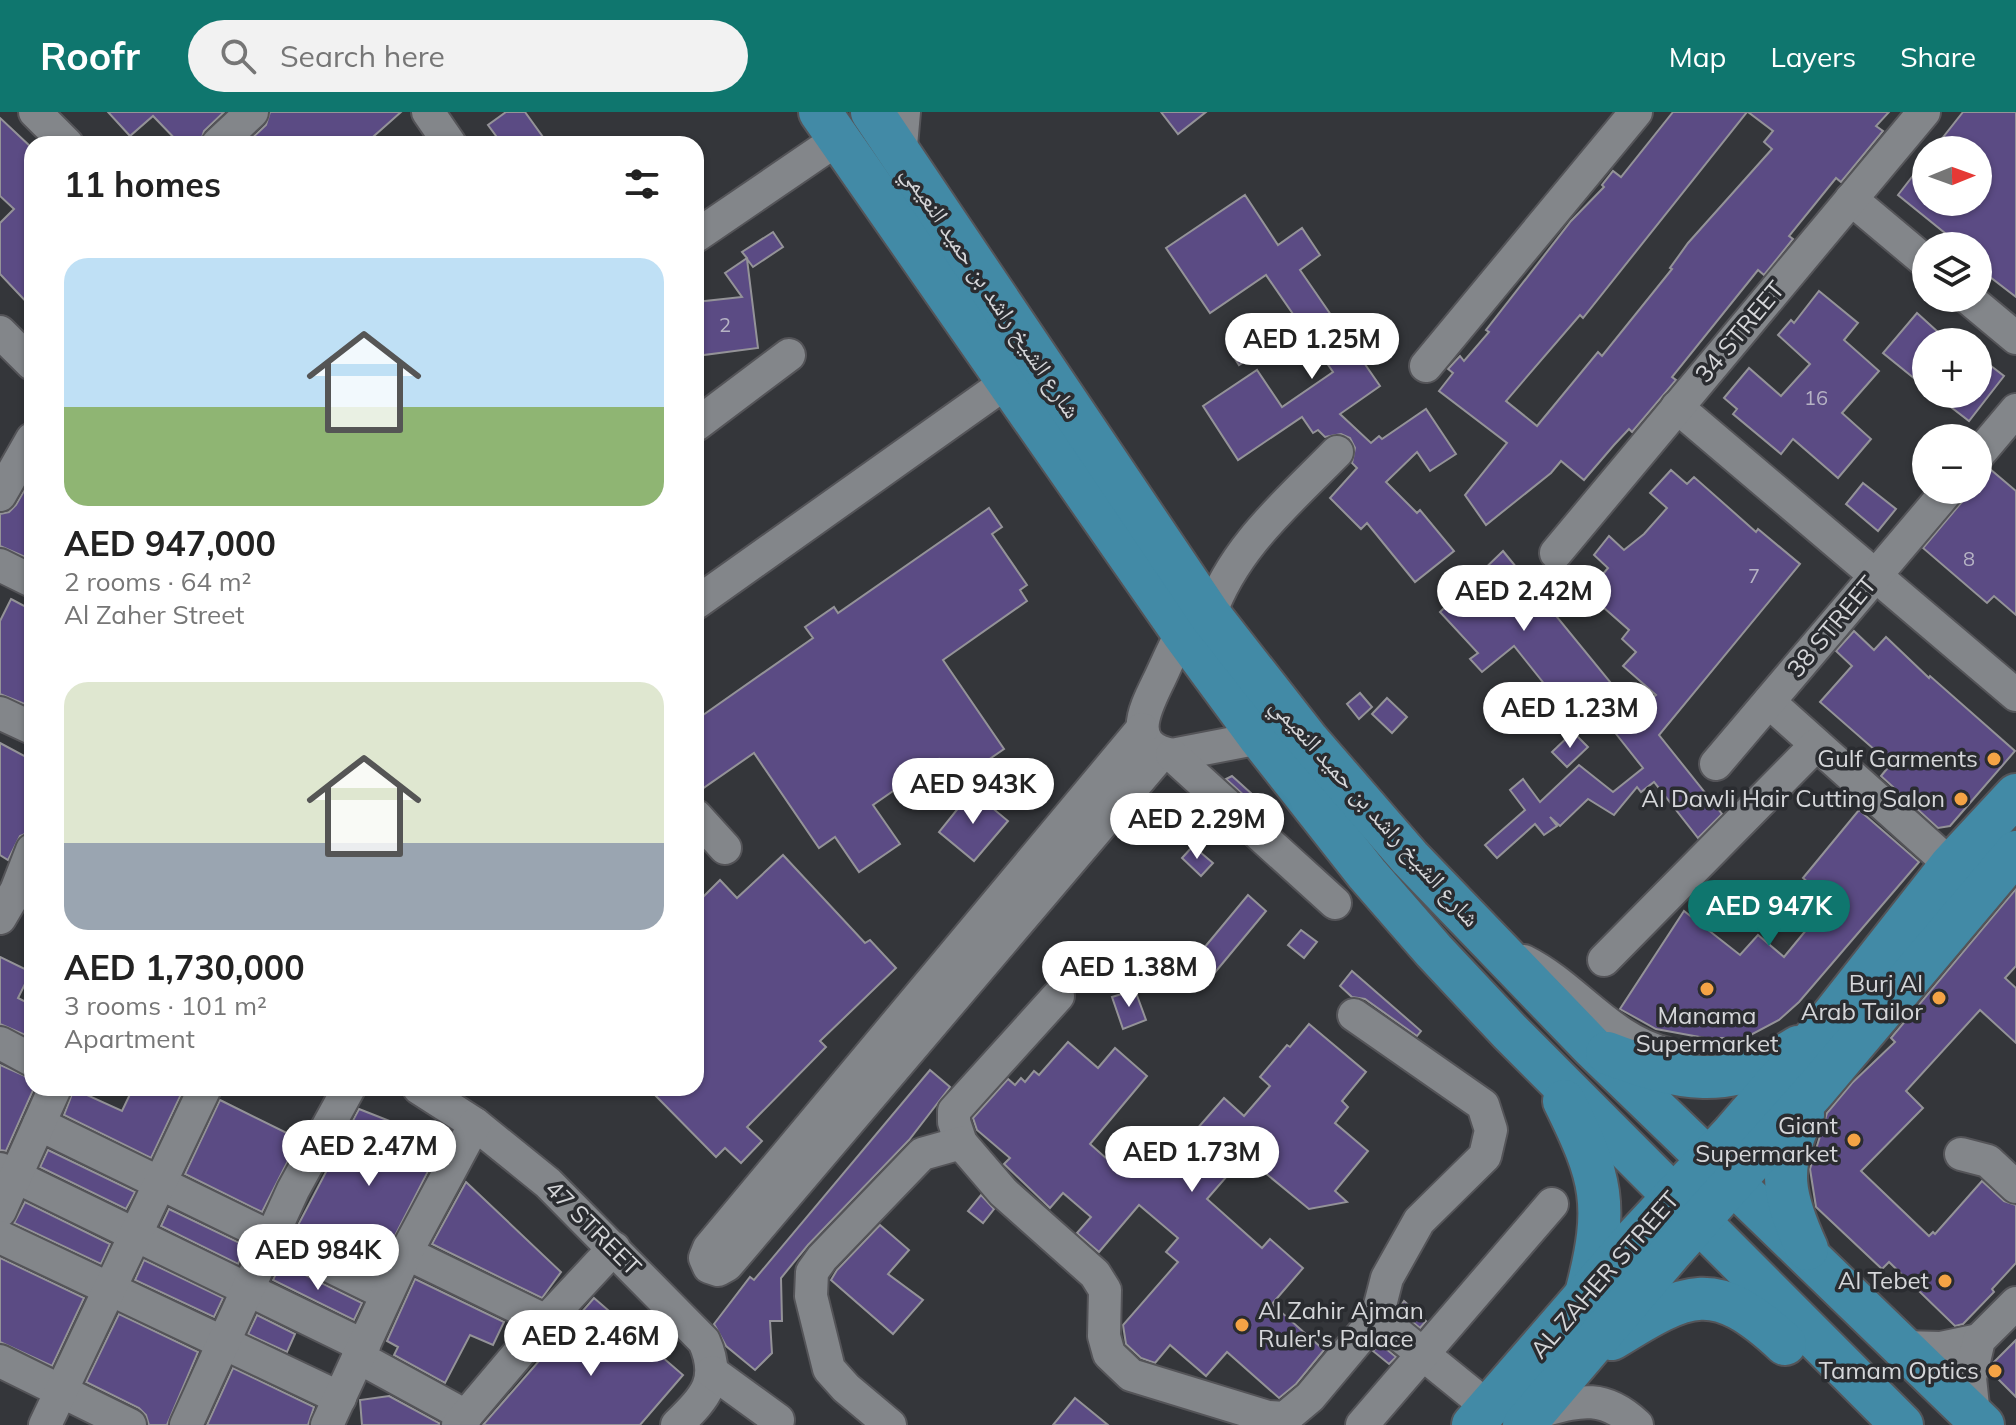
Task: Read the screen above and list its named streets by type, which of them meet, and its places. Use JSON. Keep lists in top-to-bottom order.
{
  "streets": {
    "main road": ["شارع الشيخ راشد بن حميد النعيمي", "AL ZAHER STREET"],
    "street": ["34 STREET", "38 STREET", "47 STREET"]
  },
  "crossings": [
    ["شارع الشيخ راشد بن حميد النعيمي", "AL ZAHER STREET"]
  ],
  "places": [
    "Gulf Garments",
    "Al Dawli Hair Cutting Salon",
    "Manama Supermarket",
    "Burj Al Arab Tailor",
    "Giant Supermarket",
    "Al Tebet",
    "Al Zahir Ajman Ruler's Palace",
    "Tamam Optics"
  ],
  "house_numbers": [
    "2",
    "16",
    "8",
    "7"
  ],
  "north": "right",
  "page": {
    "header": "Roofr",
    "search": "Search here",
    "nav": ["Map", "Layers", "Share"],
    "map_buttons": ["+", "−"],
    "heading": "11 homes",
    "list": [
      {
        "name": "AED 947,000",
        "note": "2 rooms · 64 m² · Al Zaher Street"
      },
      {
        "name": "AED 1,730,000",
        "note": "3 rooms · 101 m² · Apartment"
      }
    ],
    "price": [
      "AED 1.25M",
      "AED 2.42M",
      "AED 1.23M",
      "AED 943K",
      "AED 2.29M",
      "AED 947K",
      "AED 1.38M",
      "AED 2.47M",
      "AED 1.73M",
      "AED 984K",
      "AED 2.46M"
    ]
  }
}
